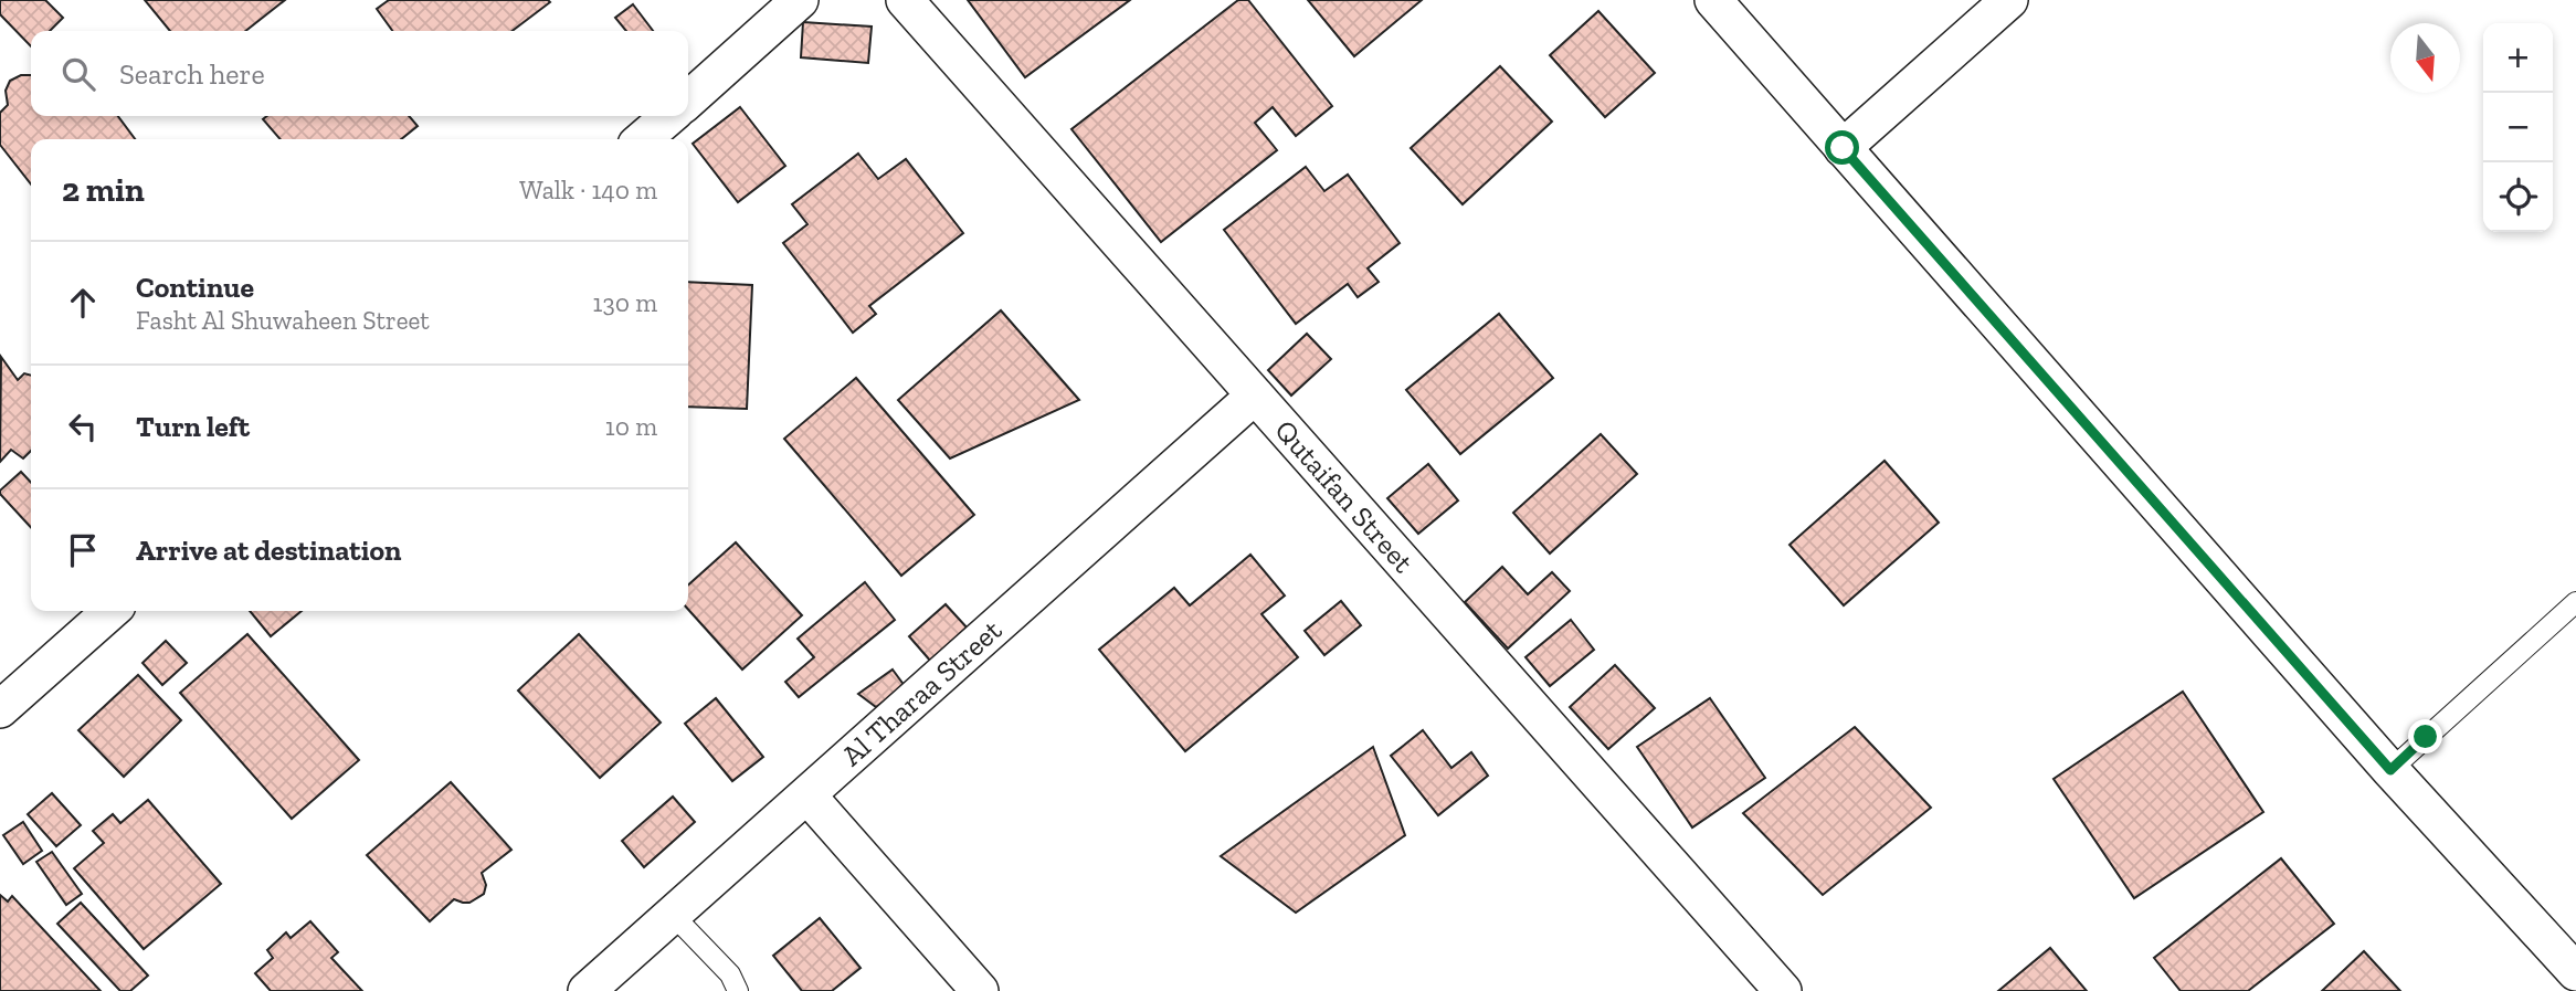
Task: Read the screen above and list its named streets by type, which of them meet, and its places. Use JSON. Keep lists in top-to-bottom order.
{
  "streets": {
    "street": ["Qutaifan Street", "Al Tharaa Street"]
  },
  "crossings": [
    ["Qutaifan Street", "Al Tharaa Street"]
  ],
  "north": "bottom",
  "page": {
    "map_buttons": ["+", "−"],
    "search": "Search here",
    "heading": ["2 min", "Walk · 140 m"],
    "list": [
      ["Continue", "Fasht Al Shuwaheen Street", "130 m"],
      ["Turn left", "10 m"],
      "Arrive at destination"
    ]
  }
}
